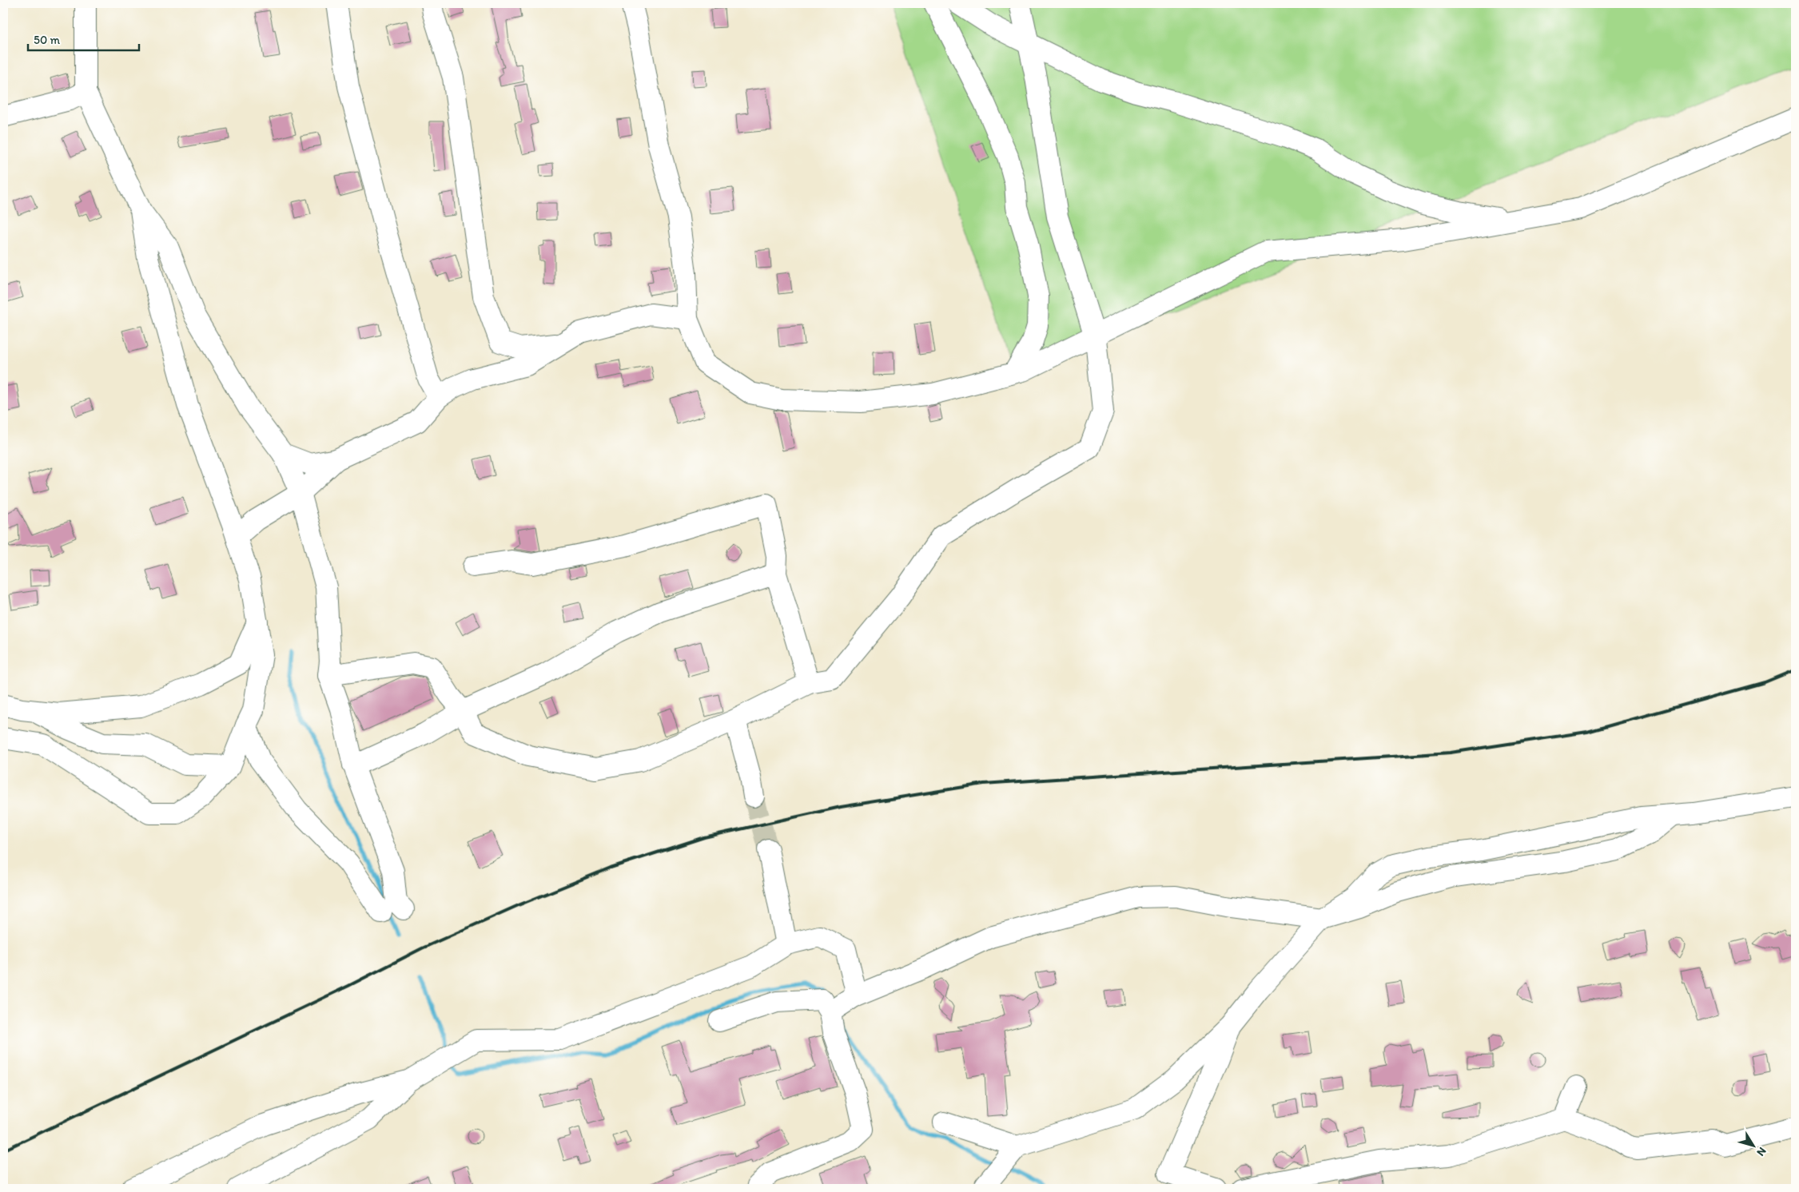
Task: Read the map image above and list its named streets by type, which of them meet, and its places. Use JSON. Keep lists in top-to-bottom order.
{
  "scale_bar": "50 m",
  "north": "bottom right"
}
